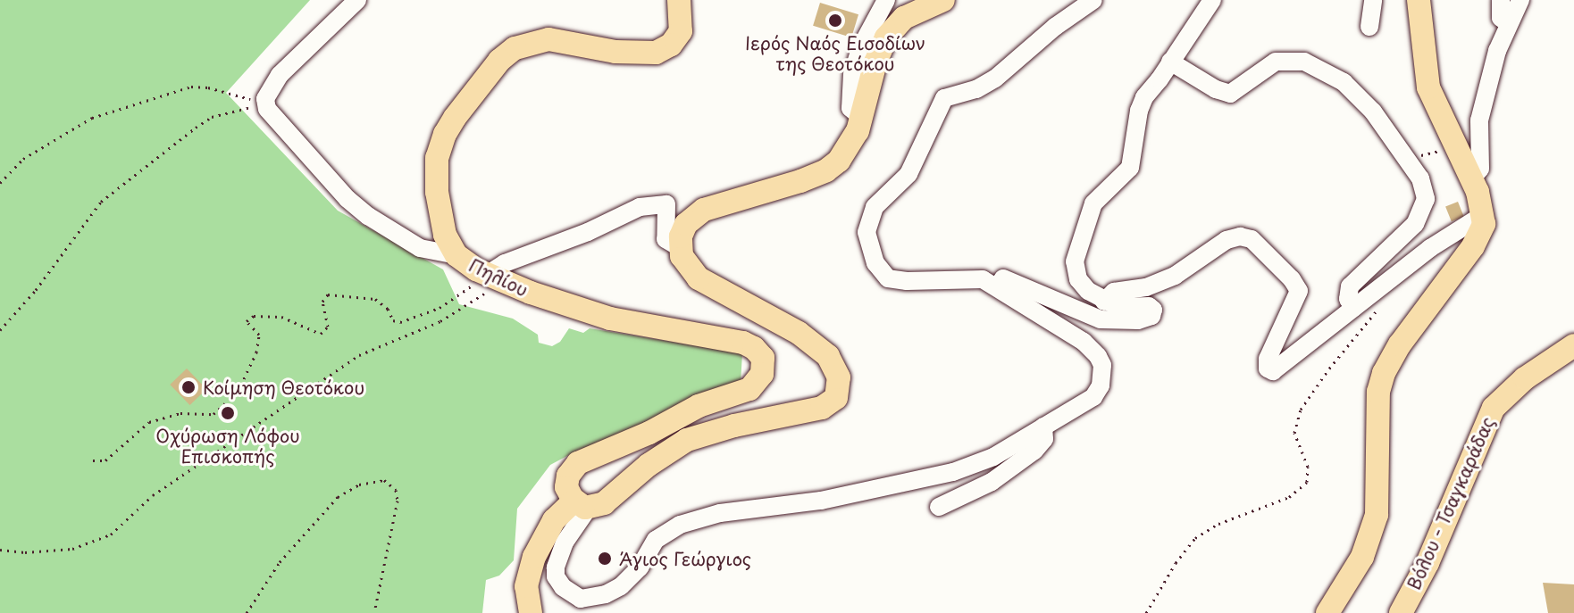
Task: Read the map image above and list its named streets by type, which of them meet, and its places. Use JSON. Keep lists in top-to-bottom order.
{
  "streets": {
    "main road": ["Πηλίου", "Βόλου - Τσαγκαράδας"]
  },
  "places": [
    "Ιερός Ναός Εισοδίων της Θεοτόκου",
    "Κοίμηση Θεοτόκου",
    "Οχύρωση Λόφου Επισκοπής",
    "Άγιος Γεώργιος"
  ]
}
